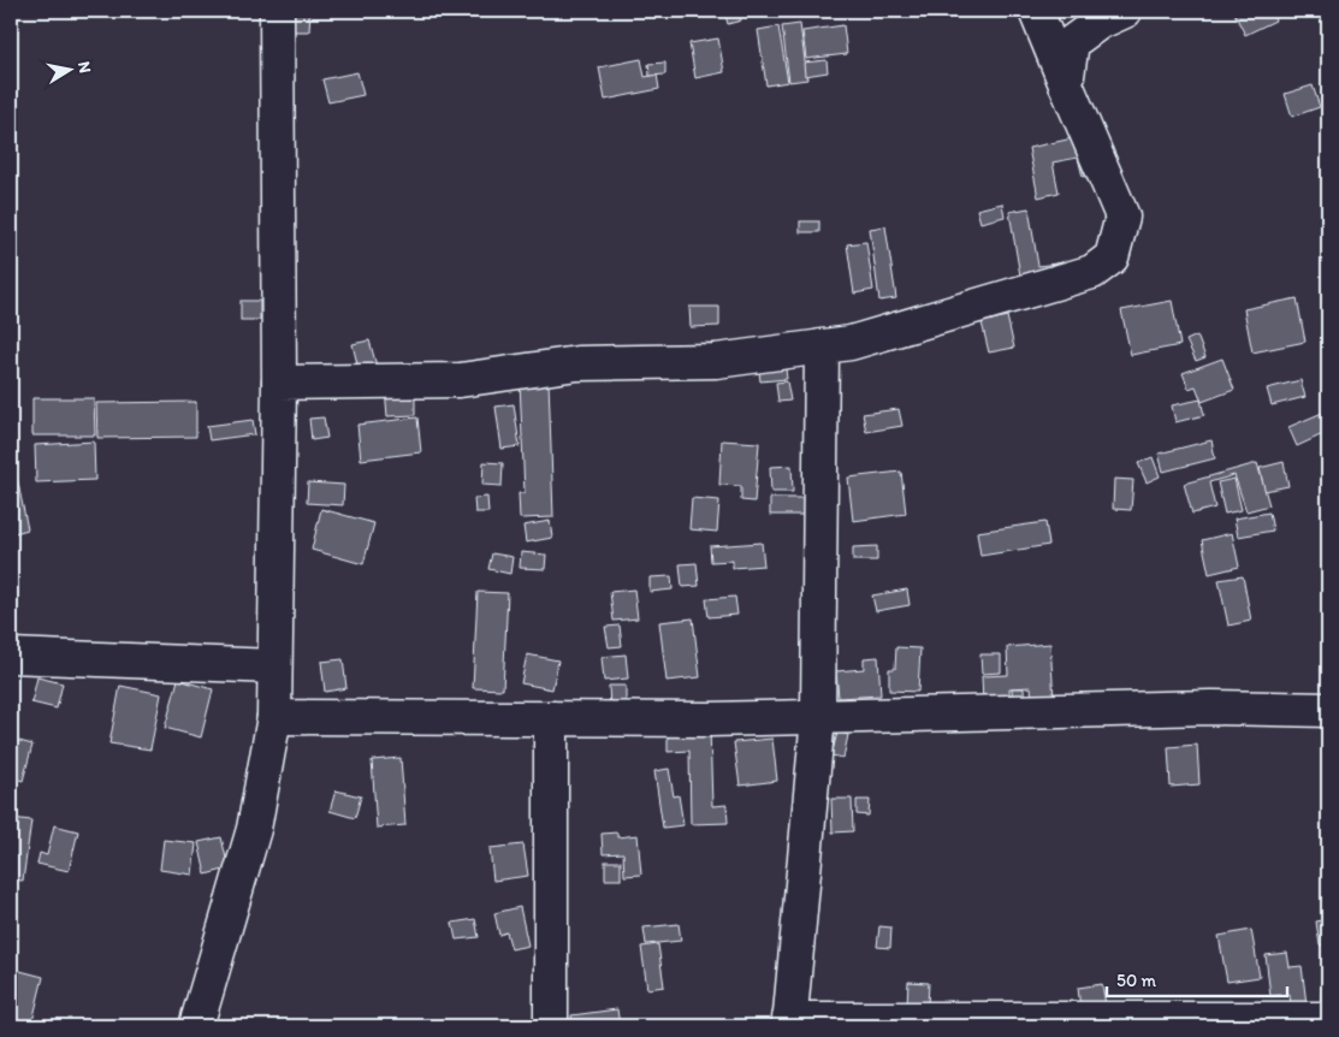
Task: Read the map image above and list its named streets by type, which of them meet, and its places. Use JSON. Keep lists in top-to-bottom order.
{
  "scale_bar": "50 m",
  "north": "right"
}
